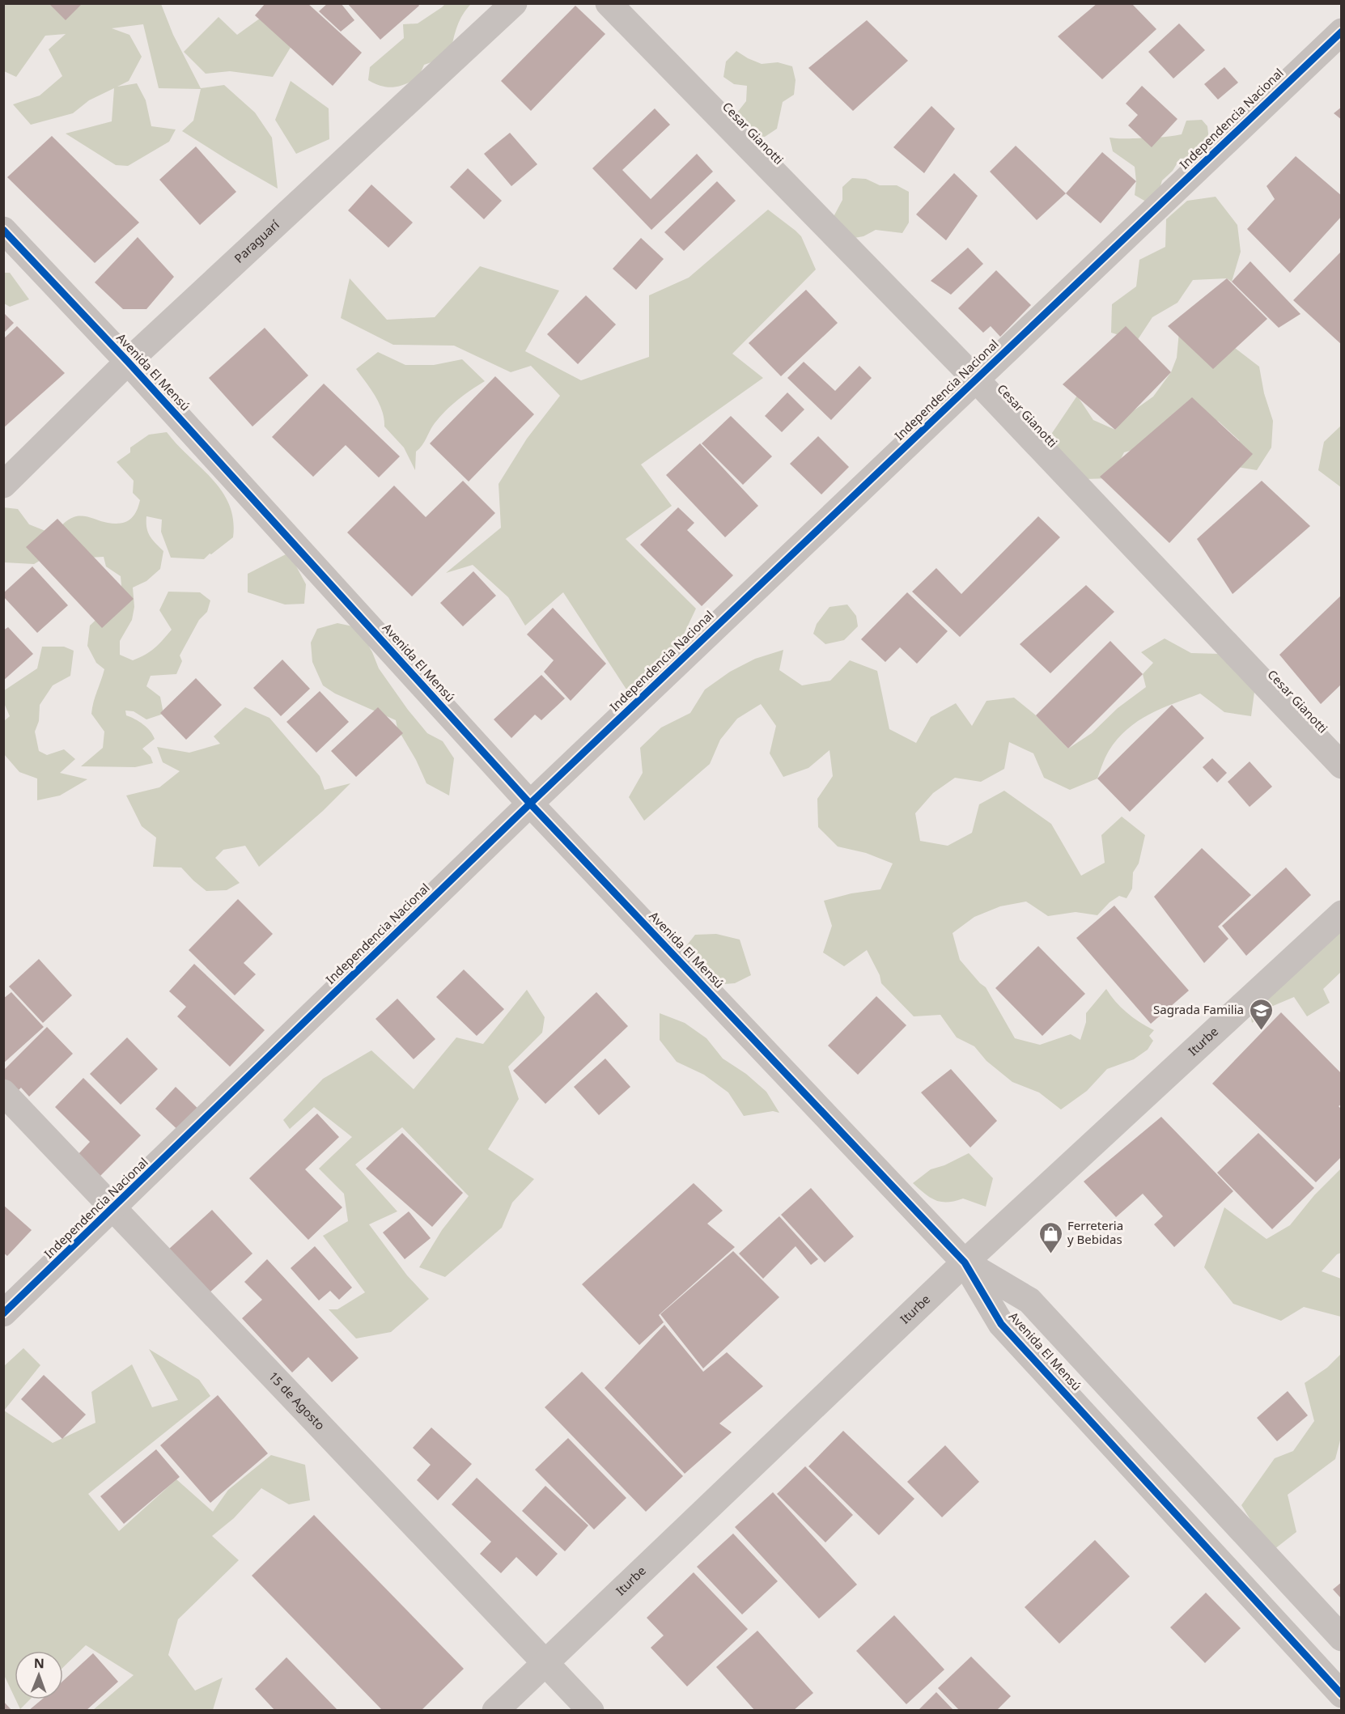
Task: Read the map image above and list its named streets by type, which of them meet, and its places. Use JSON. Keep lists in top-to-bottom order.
{
  "streets": {
    "street": [
      "Independencia Nacional",
      "Cesar Gianotti",
      "Paraguarí",
      "Avenida El Mensú",
      "Iturbe",
      "15 de Agosto"
    ]
  },
  "crossings": [
    ["Independencia Nacional", "Cesar Gianotti"],
    ["Independencia Nacional", "Avenida El Mensú"],
    ["Independencia Nacional", "15 de Agosto"],
    ["Paraguarí", "Avenida El Mensú"],
    ["Avenida El Mensú", "Iturbe"],
    ["Iturbe", "15 de Agosto"]
  ],
  "places": {
    "school or university": ["Sagrada Familia"],
    "shop": ["Ferreteria y Bebidas"]
  },
  "north": "top"
}
